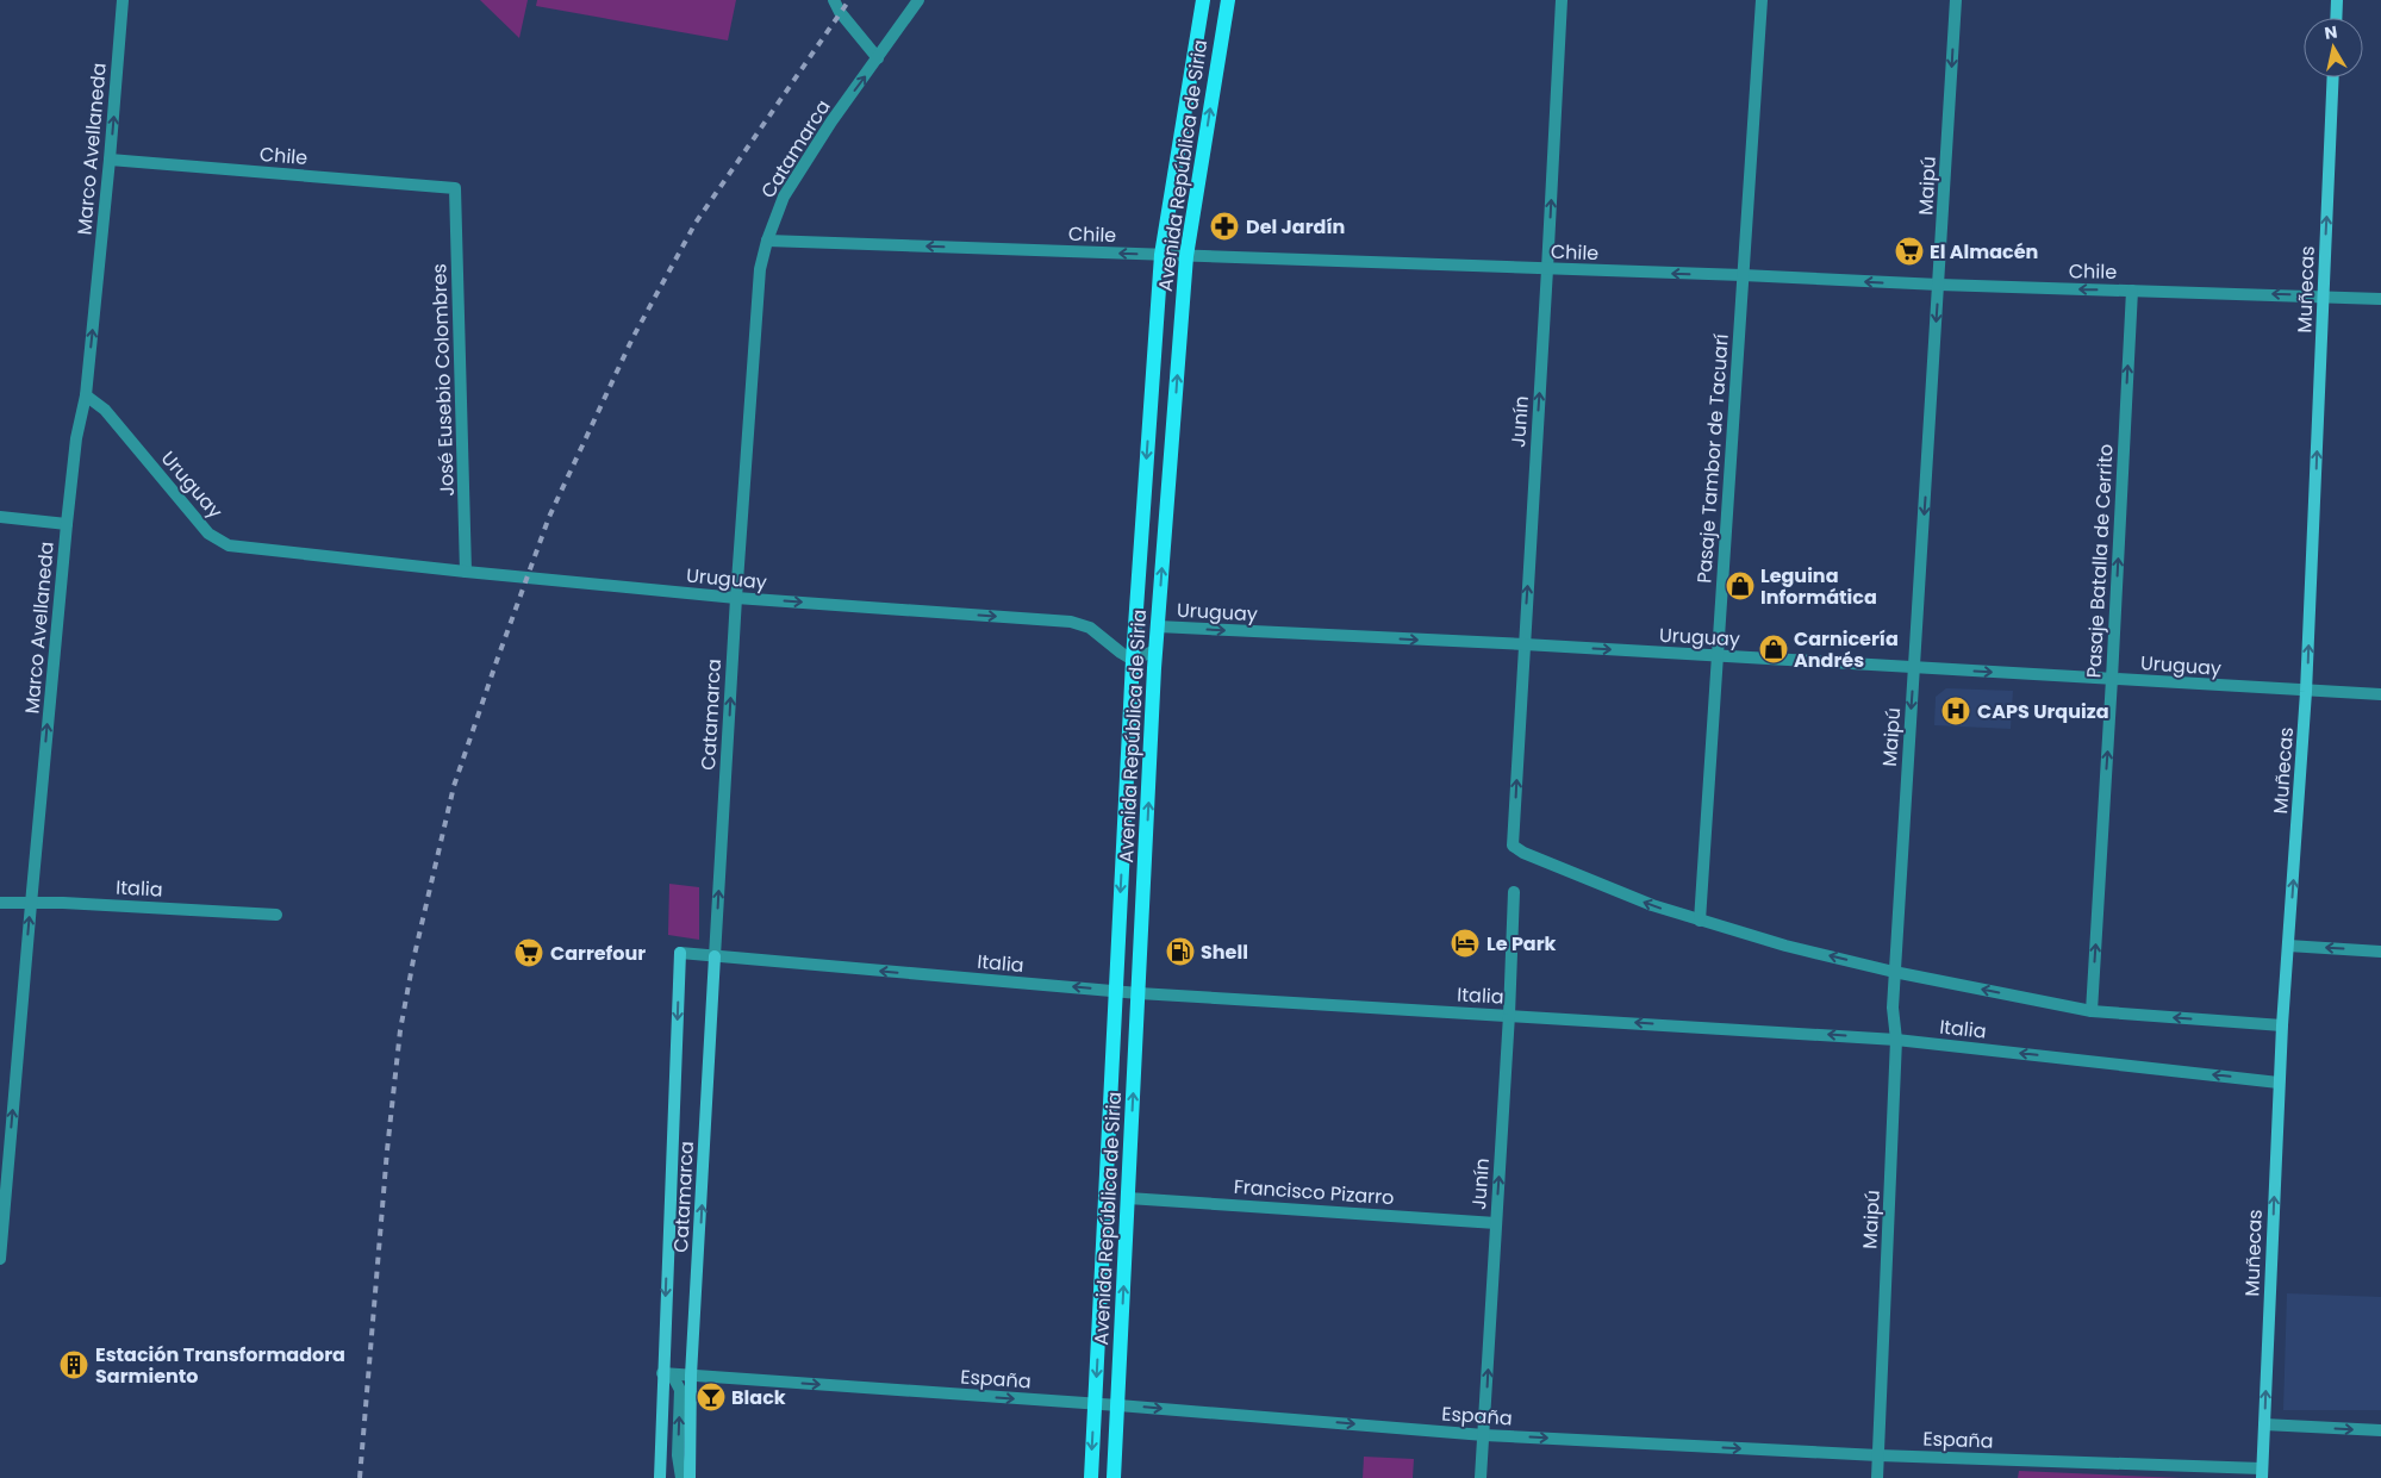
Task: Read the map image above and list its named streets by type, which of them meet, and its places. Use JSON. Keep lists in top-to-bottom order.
{
  "streets": {
    "main road": ["Avenida República de Siria"],
    "street": [
      "Marco Avellaneda",
      "Catamarca",
      "Chile",
      "Maipú",
      "Muñecas",
      "José Eusebio Colombres",
      "Junín",
      "Pasaje Tambor de Tacuarí",
      "Uruguay",
      "Pasaje Batalla de Cerrito",
      "Italia",
      "Francisco Pizarro",
      "España"
    ]
  },
  "crossings": [
    ["Marco Avellaneda", "Chile"],
    ["Marco Avellaneda", "Uruguay"],
    ["Marco Avellaneda", "Italia"],
    ["Catamarca", "Chile"],
    ["Catamarca", "Uruguay"],
    ["Catamarca", "Italia"],
    ["Catamarca", "España"],
    ["Chile", "Avenida República de Siria"],
    ["Chile", "Maipú"],
    ["Chile", "Muñecas"],
    ["Chile", "José Eusebio Colombres"],
    ["Chile", "Junín"],
    ["Chile", "Pasaje Tambor de Tacuarí"],
    ["Chile", "Pasaje Batalla de Cerrito"],
    ["Avenida República de Siria", "Uruguay"],
    ["Avenida República de Siria", "Italia"],
    ["Avenida República de Siria", "Francisco Pizarro"],
    ["Avenida República de Siria", "España"],
    ["Maipú", "Uruguay"],
    ["Maipú", "Italia"],
    ["Maipú", "España"],
    ["Muñecas", "Uruguay"],
    ["Muñecas", "Italia"],
    ["Muñecas", "España"],
    ["José Eusebio Colombres", "Uruguay"],
    ["Junín", "Uruguay"],
    ["Junín", "Italia"],
    ["Junín", "Francisco Pizarro"],
    ["Junín", "España"],
    ["Pasaje Tambor de Tacuarí", "Uruguay"],
    ["Pasaje Tambor de Tacuarí", "Italia"],
    ["Uruguay", "Pasaje Batalla de Cerrito"],
    ["Pasaje Batalla de Cerrito", "Italia"]
  ],
  "one_way": [
    "Marco Avellaneda",
    "Chile",
    "Maipú",
    "Muñecas",
    "Junín",
    "Uruguay",
    "Pasaje Batalla de Cerrito",
    "Italia",
    "España"
  ],
  "places": {
    "pharmacy": ["Del Jardín"],
    "supermarket": ["El Almacén", "Carrefour"],
    "shop": ["Leguina Informática", "Carnicería Andrés"],
    "hospital": ["CAPS Urquiza"],
    "hotel": ["Le Park"],
    "fuel station": ["Shell"],
    "building": ["Estación Transformadora Sarmiento"],
    "bar": ["Black"]
  },
  "north": "top"
}
